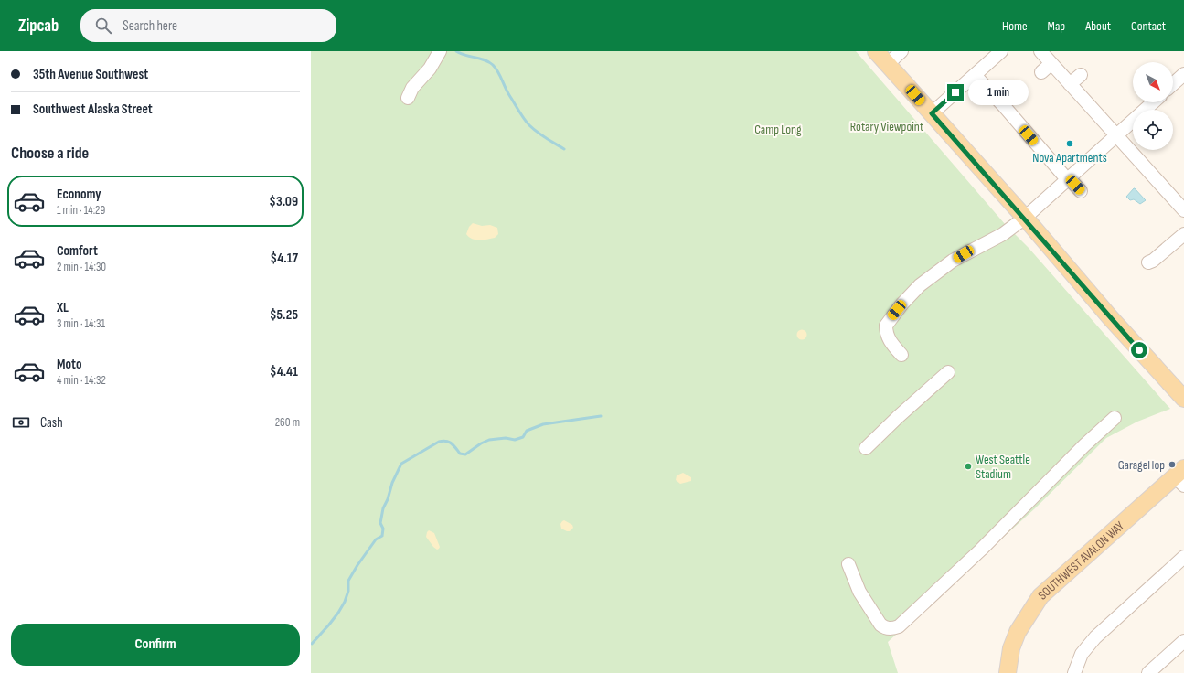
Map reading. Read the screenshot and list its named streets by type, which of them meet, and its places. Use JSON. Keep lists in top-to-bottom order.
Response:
{
  "streets": {
    "main road": ["SOUTHWEST AVALON WAY"]
  },
  "parks": ["Rotary Viewpoint", "Camp Long"],
  "places": ["Nova Apartments", "GarageHop", "West Seattle Stadium"],
  "north": "bottom right",
  "page": {
    "header": "Zipcab",
    "search": "Search here",
    "nav": [
      "Home",
      "Map",
      "About",
      "Contact"
    ],
    "banner": ["35th Avenue Southwest", "Southwest Alaska Street"],
    "bubble": "1 min",
    "heading": "Choose a ride",
    "list": [
      {
        "name": "Economy",
        "note": "1 min · 14:29",
        "value": "$3.09"
      },
      {
        "name": "Comfort",
        "note": "2 min · 14:30",
        "value": "$4.17"
      },
      {
        "name": "XL",
        "note": "3 min · 14:31",
        "value": "$5.25"
      },
      {
        "name": "Moto",
        "note": "4 min · 14:32",
        "value": "$4.41"
      }
    ],
    "pay": ["Cash", "260 m"],
    "buttons": "Confirm"
  }
}
